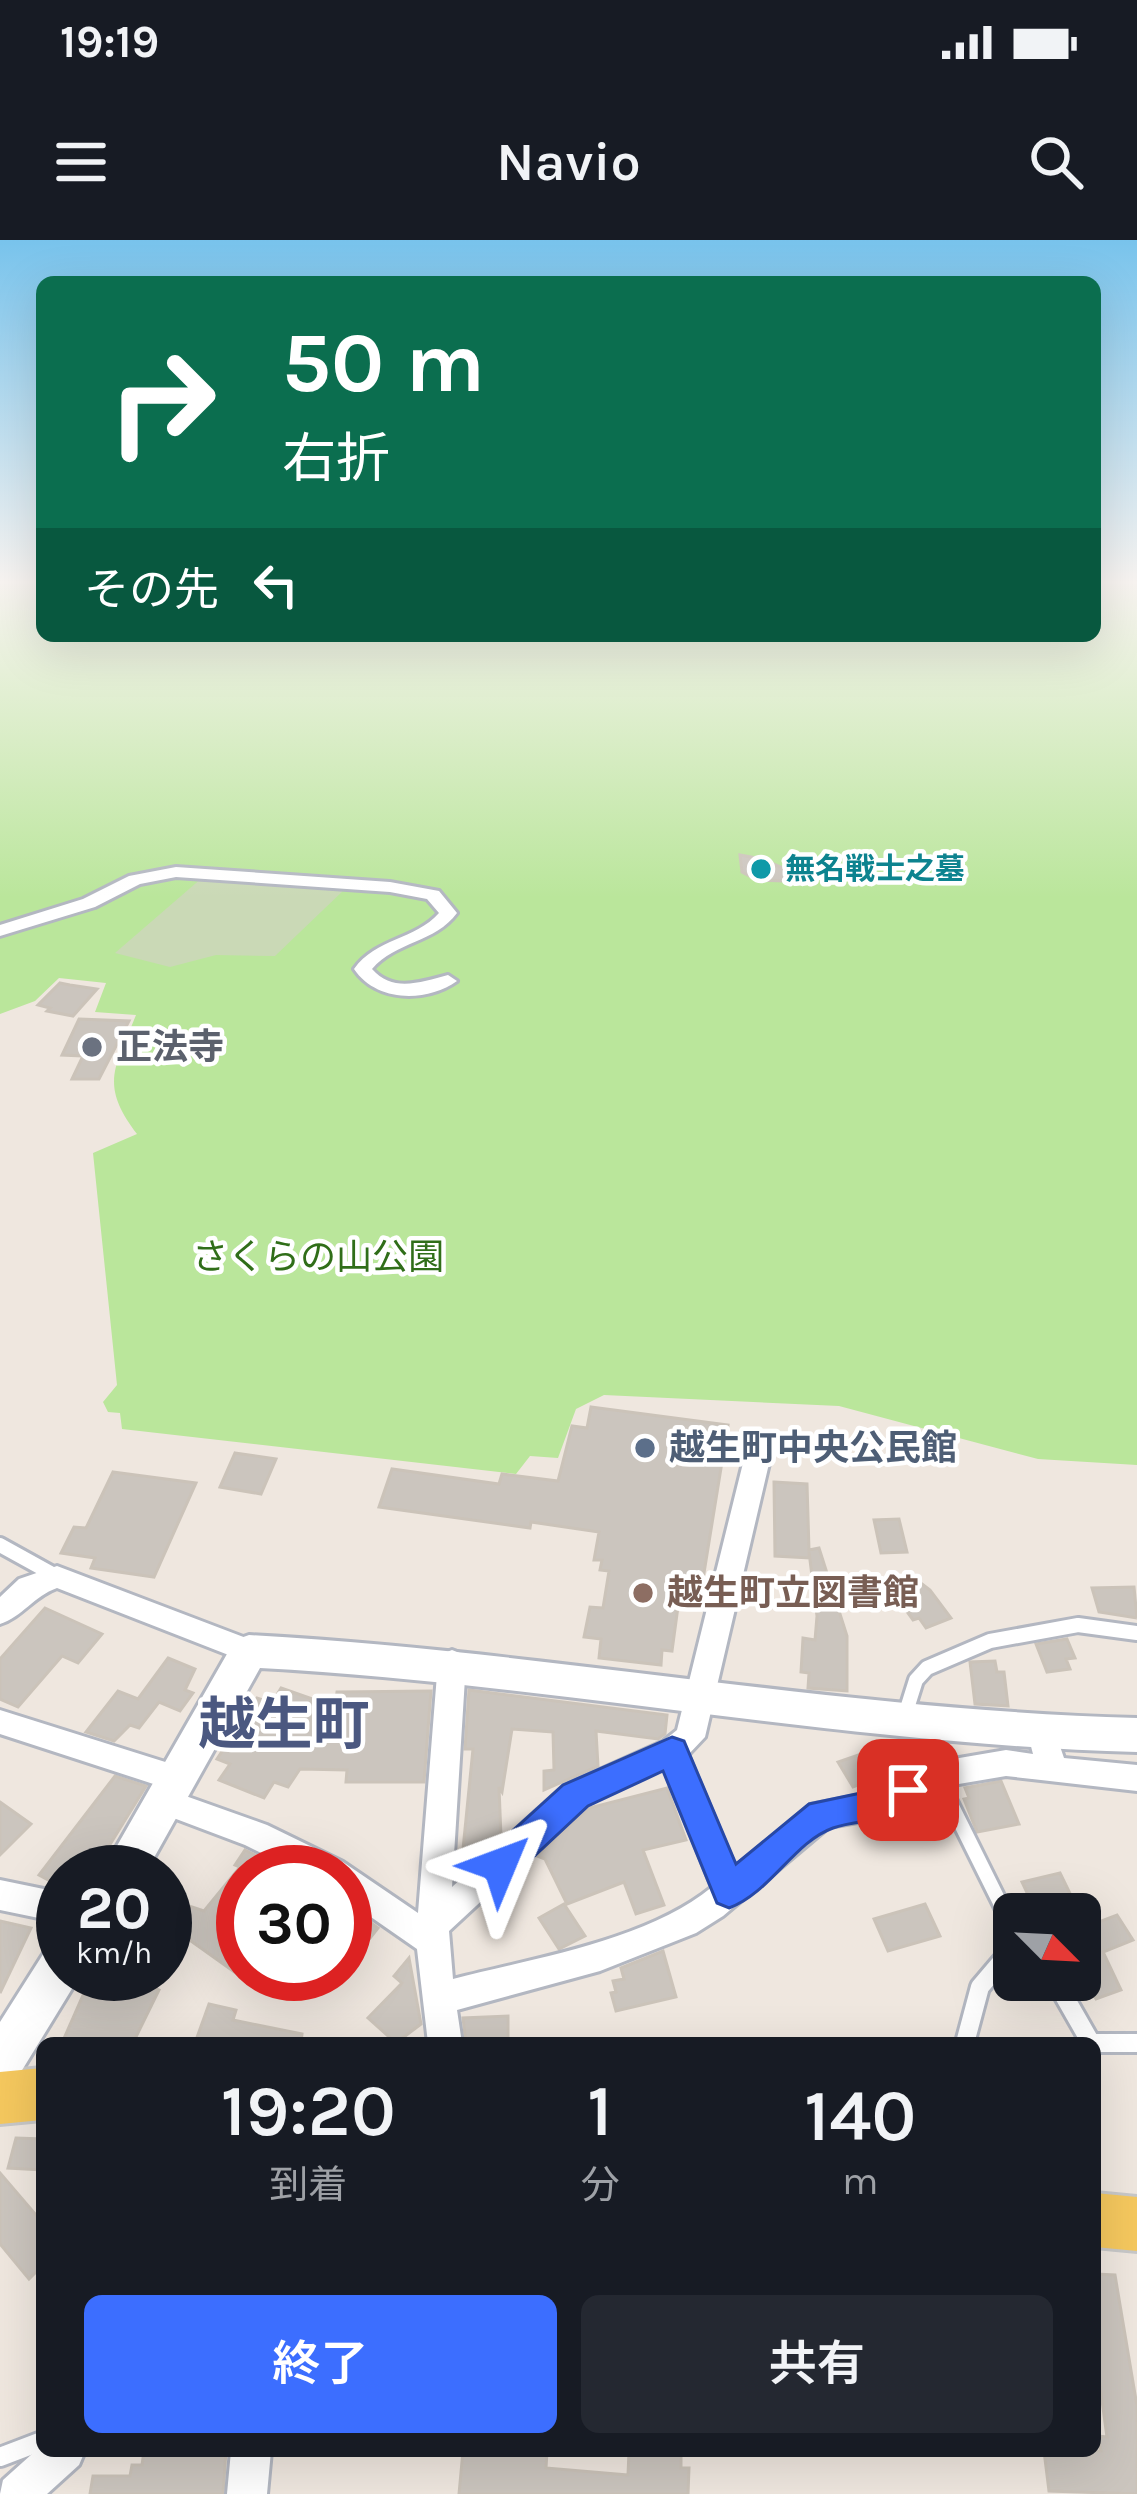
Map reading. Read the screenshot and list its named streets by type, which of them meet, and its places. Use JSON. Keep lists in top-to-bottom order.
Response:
{
  "districts": ["越生町"],
  "parks": ["さくらの山公園"],
  "places": [
    "無名戦士之墓",
    "正法寺",
    "越生町中央公民館",
    "越生町立図書館"
  ],
  "north": "bottom right",
  "page": {
    "status": "19:19",
    "header": "Navio",
    "turn": ["50 m", "右折"],
    "then": "その先",
    "speed": "20 km/h",
    "limit": "30",
    "eta": [
      "19:20",
      "到着",
      "1",
      "分",
      "140",
      "m"
    ],
    "buttons": ["終了", "共有"]
  }
}
